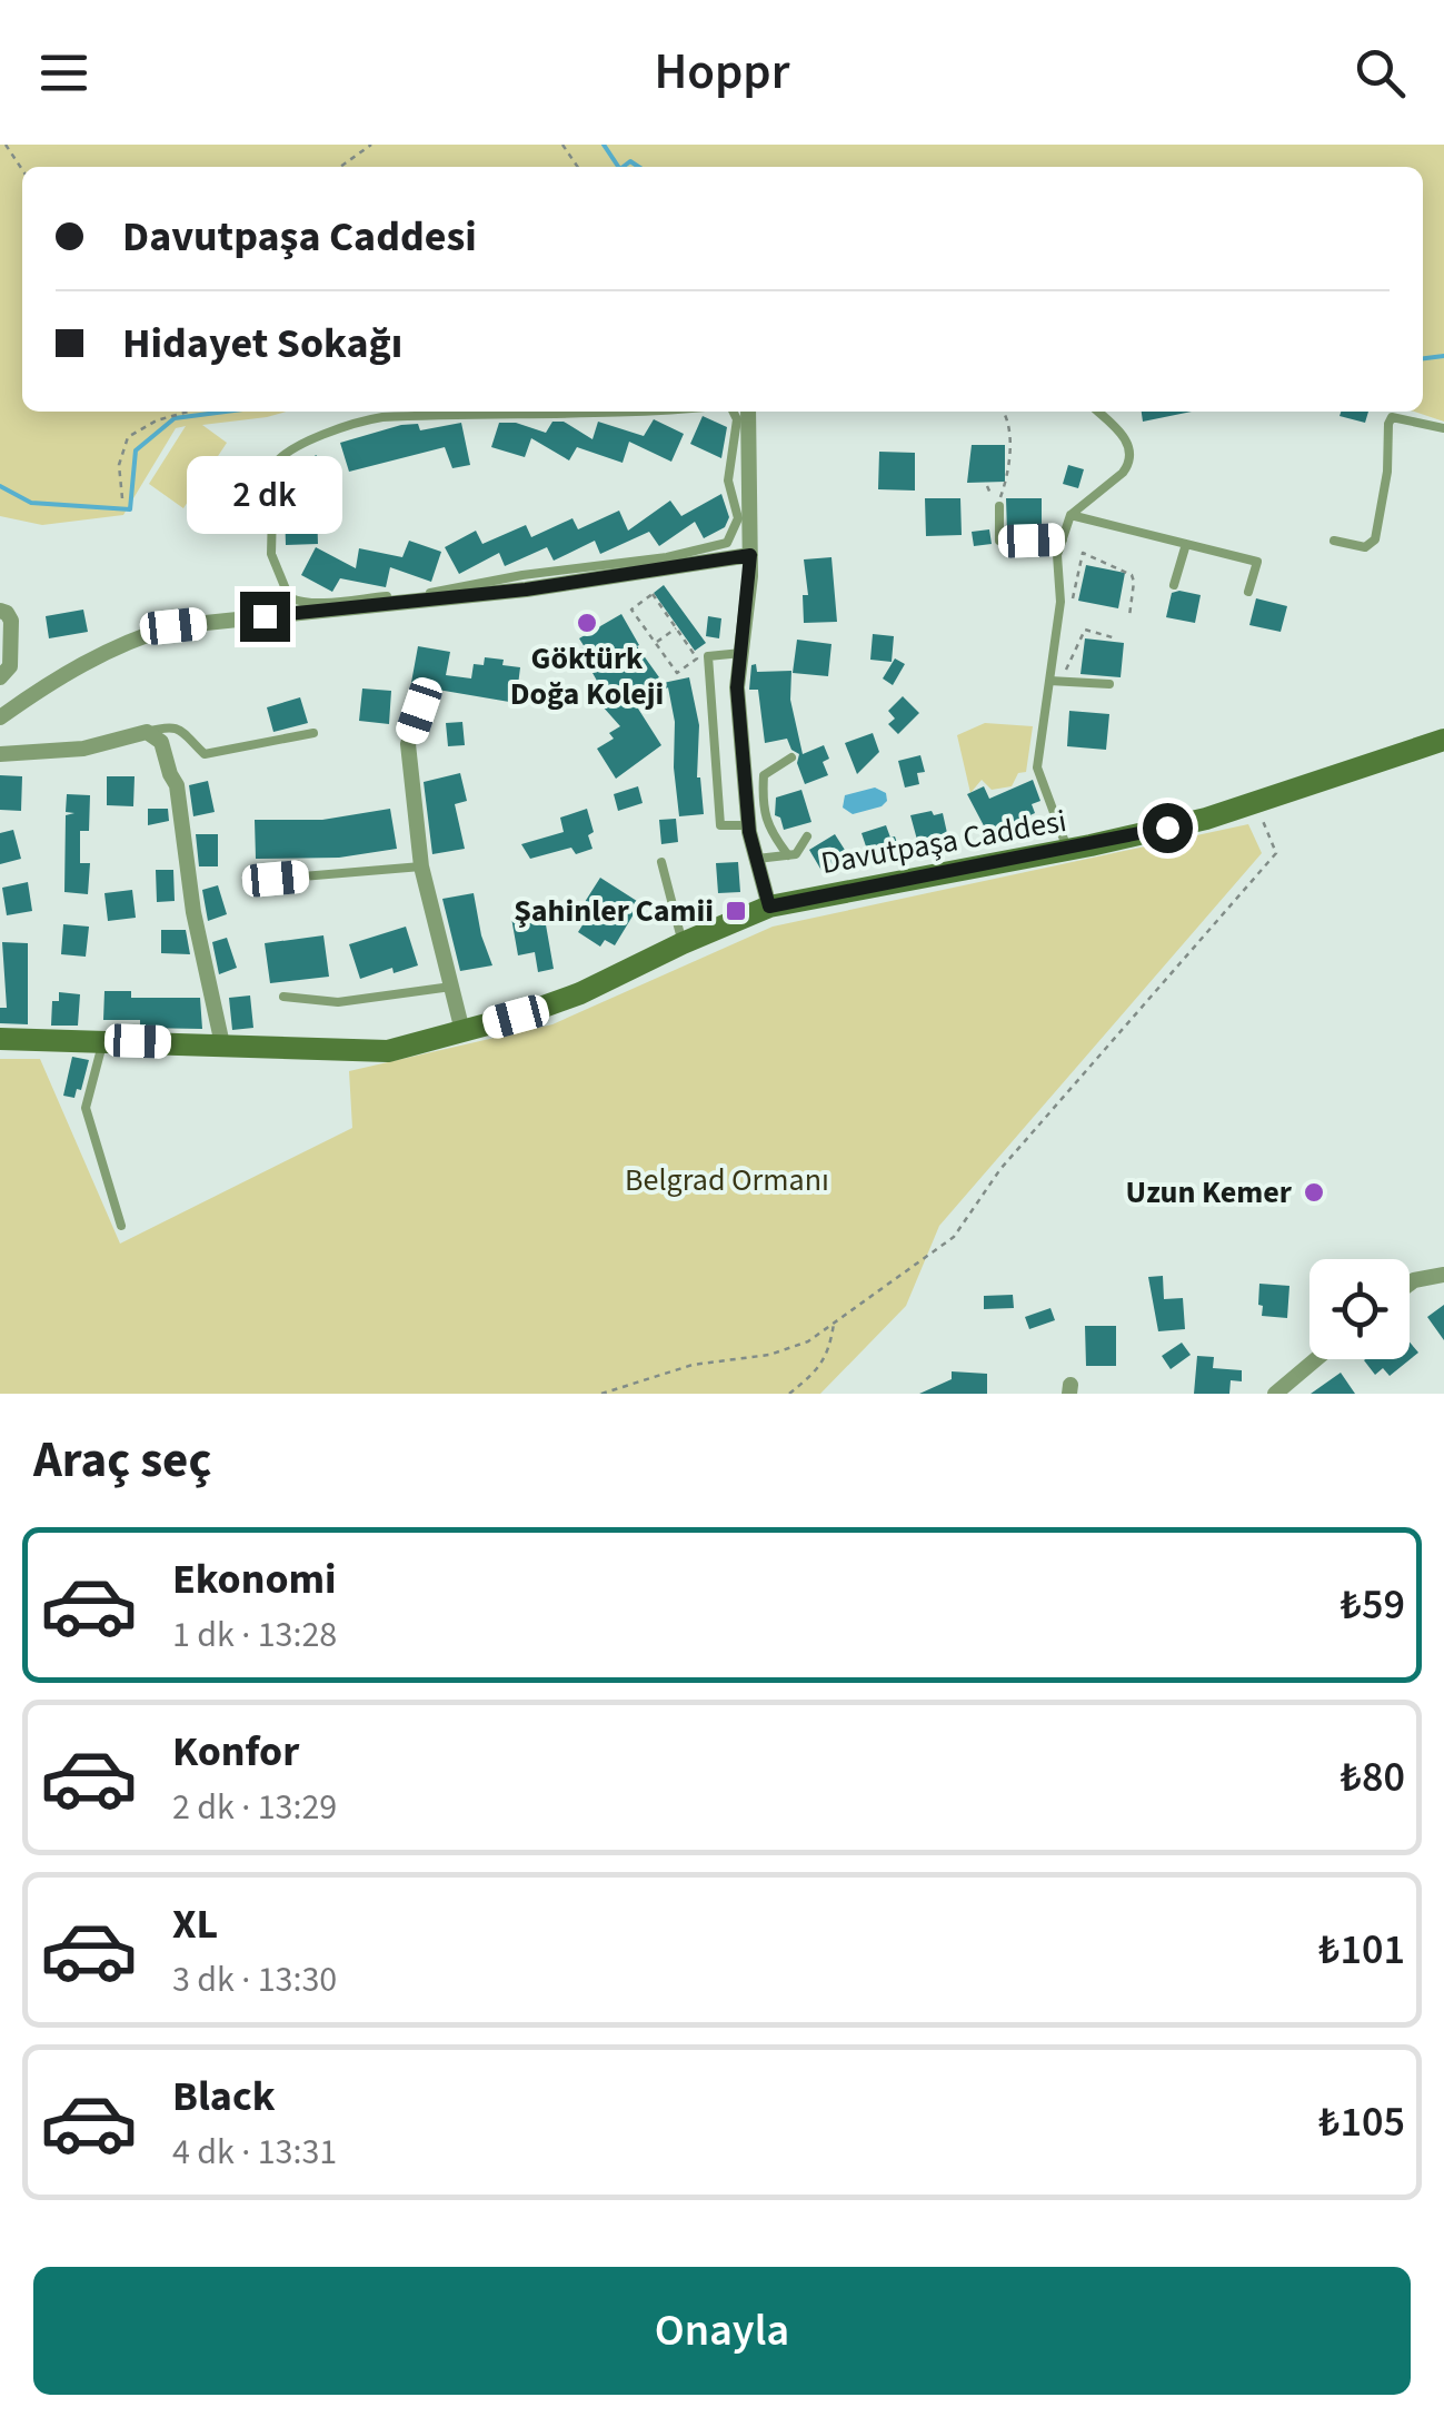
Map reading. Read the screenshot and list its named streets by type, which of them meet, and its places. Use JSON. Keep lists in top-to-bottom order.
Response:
{
  "streets": {
    "street": ["Davutpaşa Caddesi"]
  },
  "parks": ["Belgrad Ormanı"],
  "places": {
    "other": ["Göktürk Doğa Koleji", "Uzun Kemer"],
    "transit": ["Şahinler Camii"]
  },
  "page": {
    "header": "Hoppr",
    "banner": ["Davutpaşa Caddesi", "Hidayet Sokağı"],
    "bubble": "2 dk",
    "heading": "Araç seç",
    "list": [
      {
        "name": "Ekonomi",
        "note": "1 dk · 13:28",
        "value": "₺59"
      },
      {
        "name": "Konfor",
        "note": "2 dk · 13:29",
        "value": "₺80"
      },
      {
        "name": "XL",
        "note": "3 dk · 13:30",
        "value": "₺101"
      },
      {
        "name": "Black",
        "note": "4 dk · 13:31",
        "value": "₺105"
      }
    ],
    "buttons": "Onayla"
  }
}
